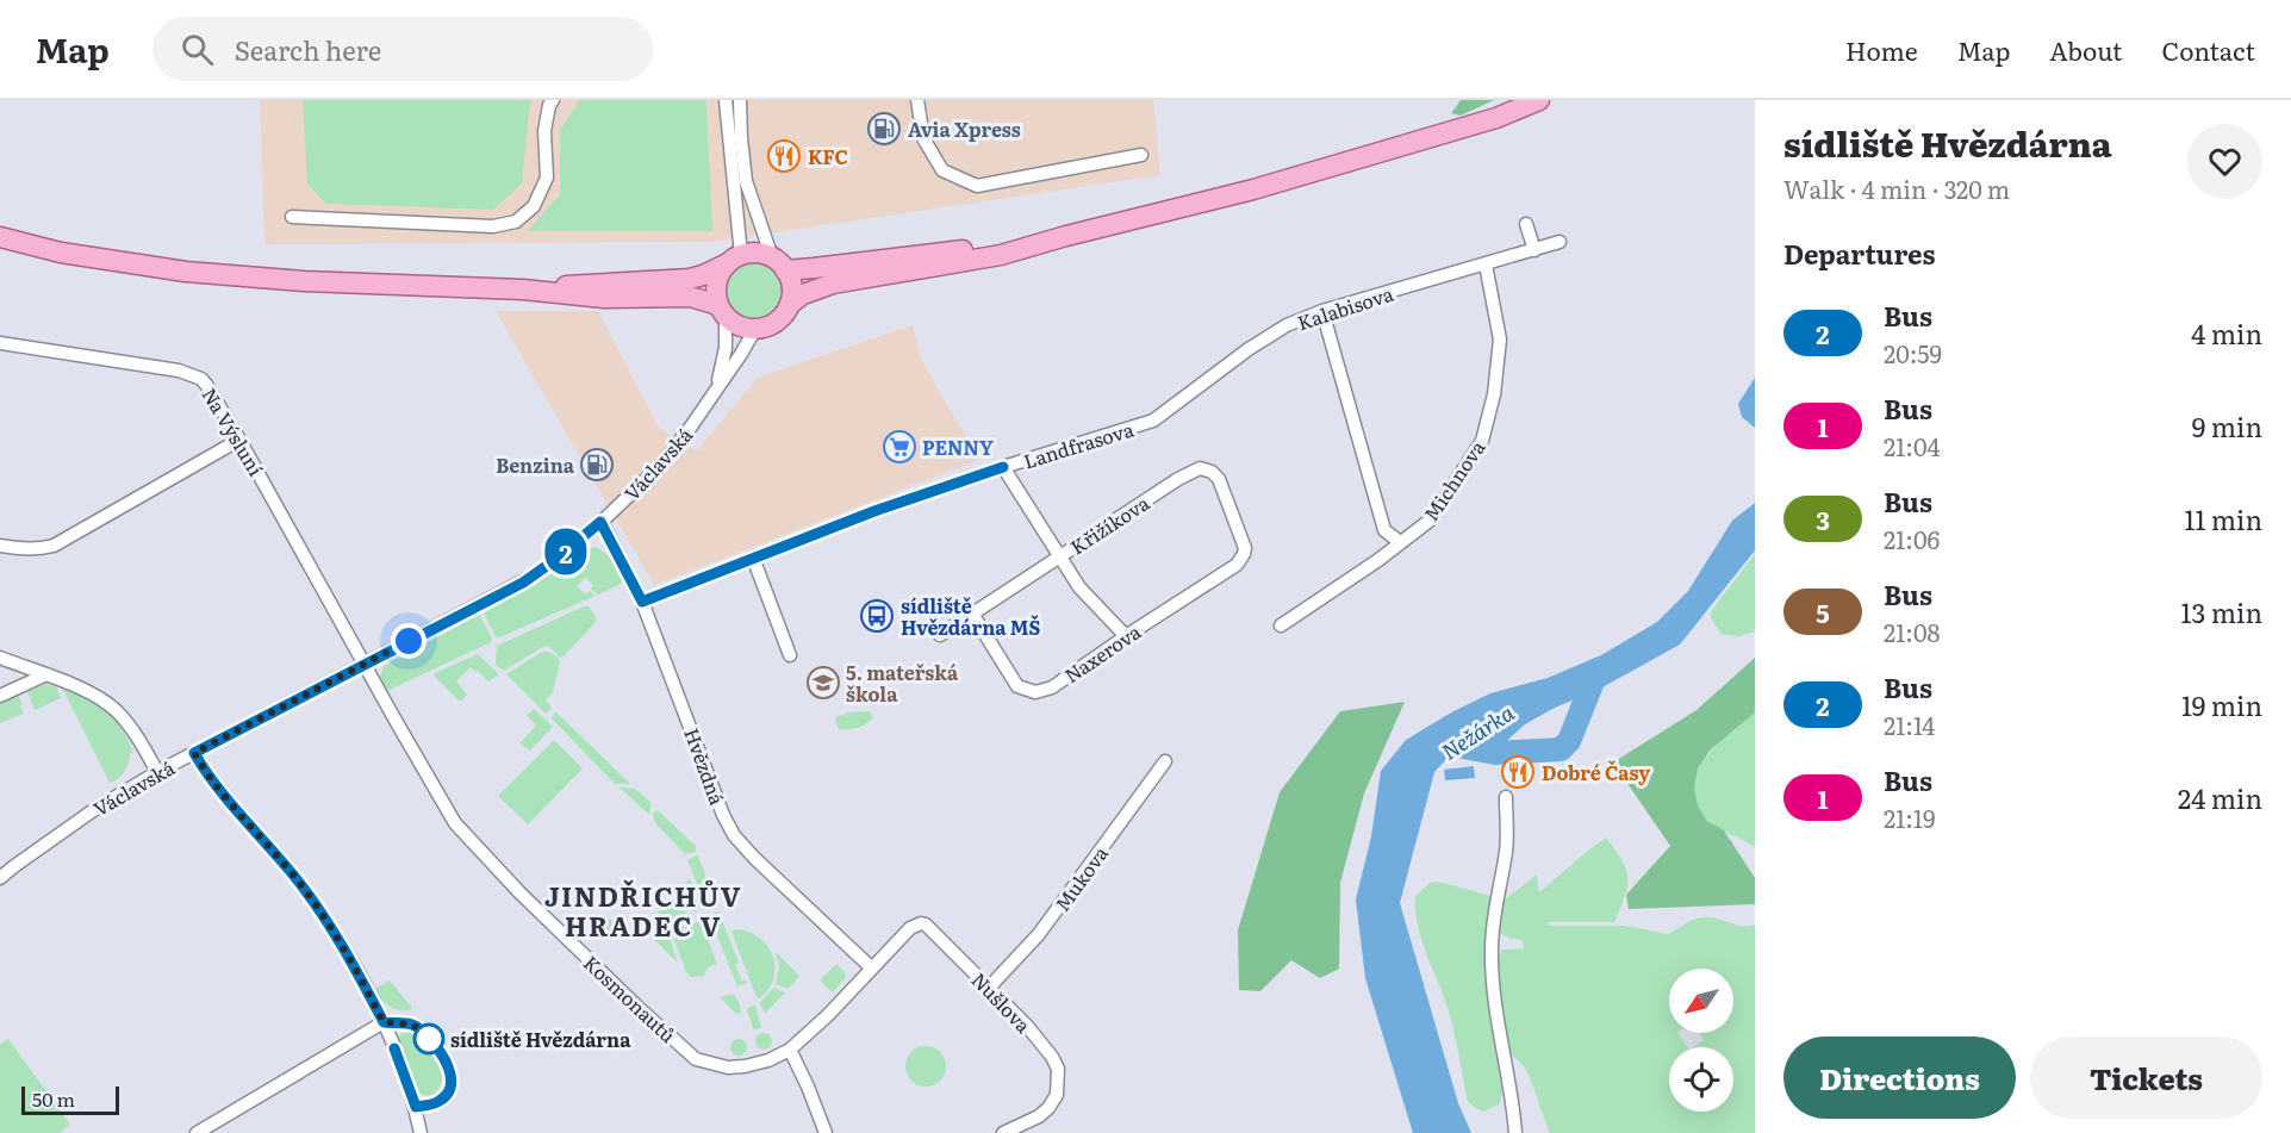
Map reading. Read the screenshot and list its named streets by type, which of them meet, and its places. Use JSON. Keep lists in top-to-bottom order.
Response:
{
  "streets": {
    "street": [
      "Kalabisova",
      "Na Výsluní",
      "Landfrasova",
      "Václavská",
      "Michnova",
      "Křižíkova",
      "Naxerova",
      "Hvězdná",
      "Mukova",
      "Kosmonautů",
      "Nušlova"
    ]
  },
  "crossings": [
    ["Kalabisova", "Landfrasova"],
    ["Kalabisova", "Michnova"],
    ["Na Výsluní", "Václavská"],
    ["Na Výsluní", "Kosmonautů"],
    ["Landfrasova", "Hvězdná"],
    ["Václavská", "Hvězdná"],
    ["Václavská", "Kosmonautů"],
    ["Křižíkova", "Naxerova"],
    ["Hvězdná", "Kosmonautů"],
    ["Hvězdná", "Nušlova"],
    ["Mukova", "Nušlova"],
    ["Kosmonautů", "Nušlova"]
  ],
  "districts": ["JINDŘICHŮV HRADEC V"],
  "water": ["Nežárka"],
  "places": {
    "fuel station": ["Avia Xpress", "Benzina"],
    "restaurant": ["KFC", "Dobré Časy"],
    "supermarket": ["PENNY"],
    "bus stop": ["sídliště Hvězdárna MŠ"],
    "school or university": ["5. mateřská škola"],
    "other": ["sídliště Hvězdárna"]
  },
  "lines": ["bus line 2"],
  "scale_bar": "50 m",
  "north": "bottom left",
  "page": {
    "header": "Map",
    "search": "Search here",
    "nav": [
      "Home",
      "Map",
      "About",
      "Contact"
    ],
    "on_map": "2",
    "heading": [
      ["sídliště Hvězdárna", "Walk · 4 min · 320 m"],
      "Departures"
    ],
    "list": [
      {
        "mark": "2",
        "name": "Bus",
        "note": "20:59",
        "value": "4 min"
      },
      {
        "mark": "1",
        "name": "Bus",
        "note": "21:04",
        "value": "9 min"
      },
      {
        "mark": "3",
        "name": "Bus",
        "note": "21:06",
        "value": "11 min"
      },
      {
        "mark": "5",
        "name": "Bus",
        "note": "21:08",
        "value": "13 min"
      },
      {
        "mark": "2",
        "name": "Bus",
        "note": "21:14",
        "value": "19 min"
      },
      {
        "mark": "1",
        "name": "Bus",
        "note": "21:19",
        "value": "24 min"
      }
    ],
    "buttons": ["Directions", "Tickets"],
    "scale": "50 m"
  }
}
